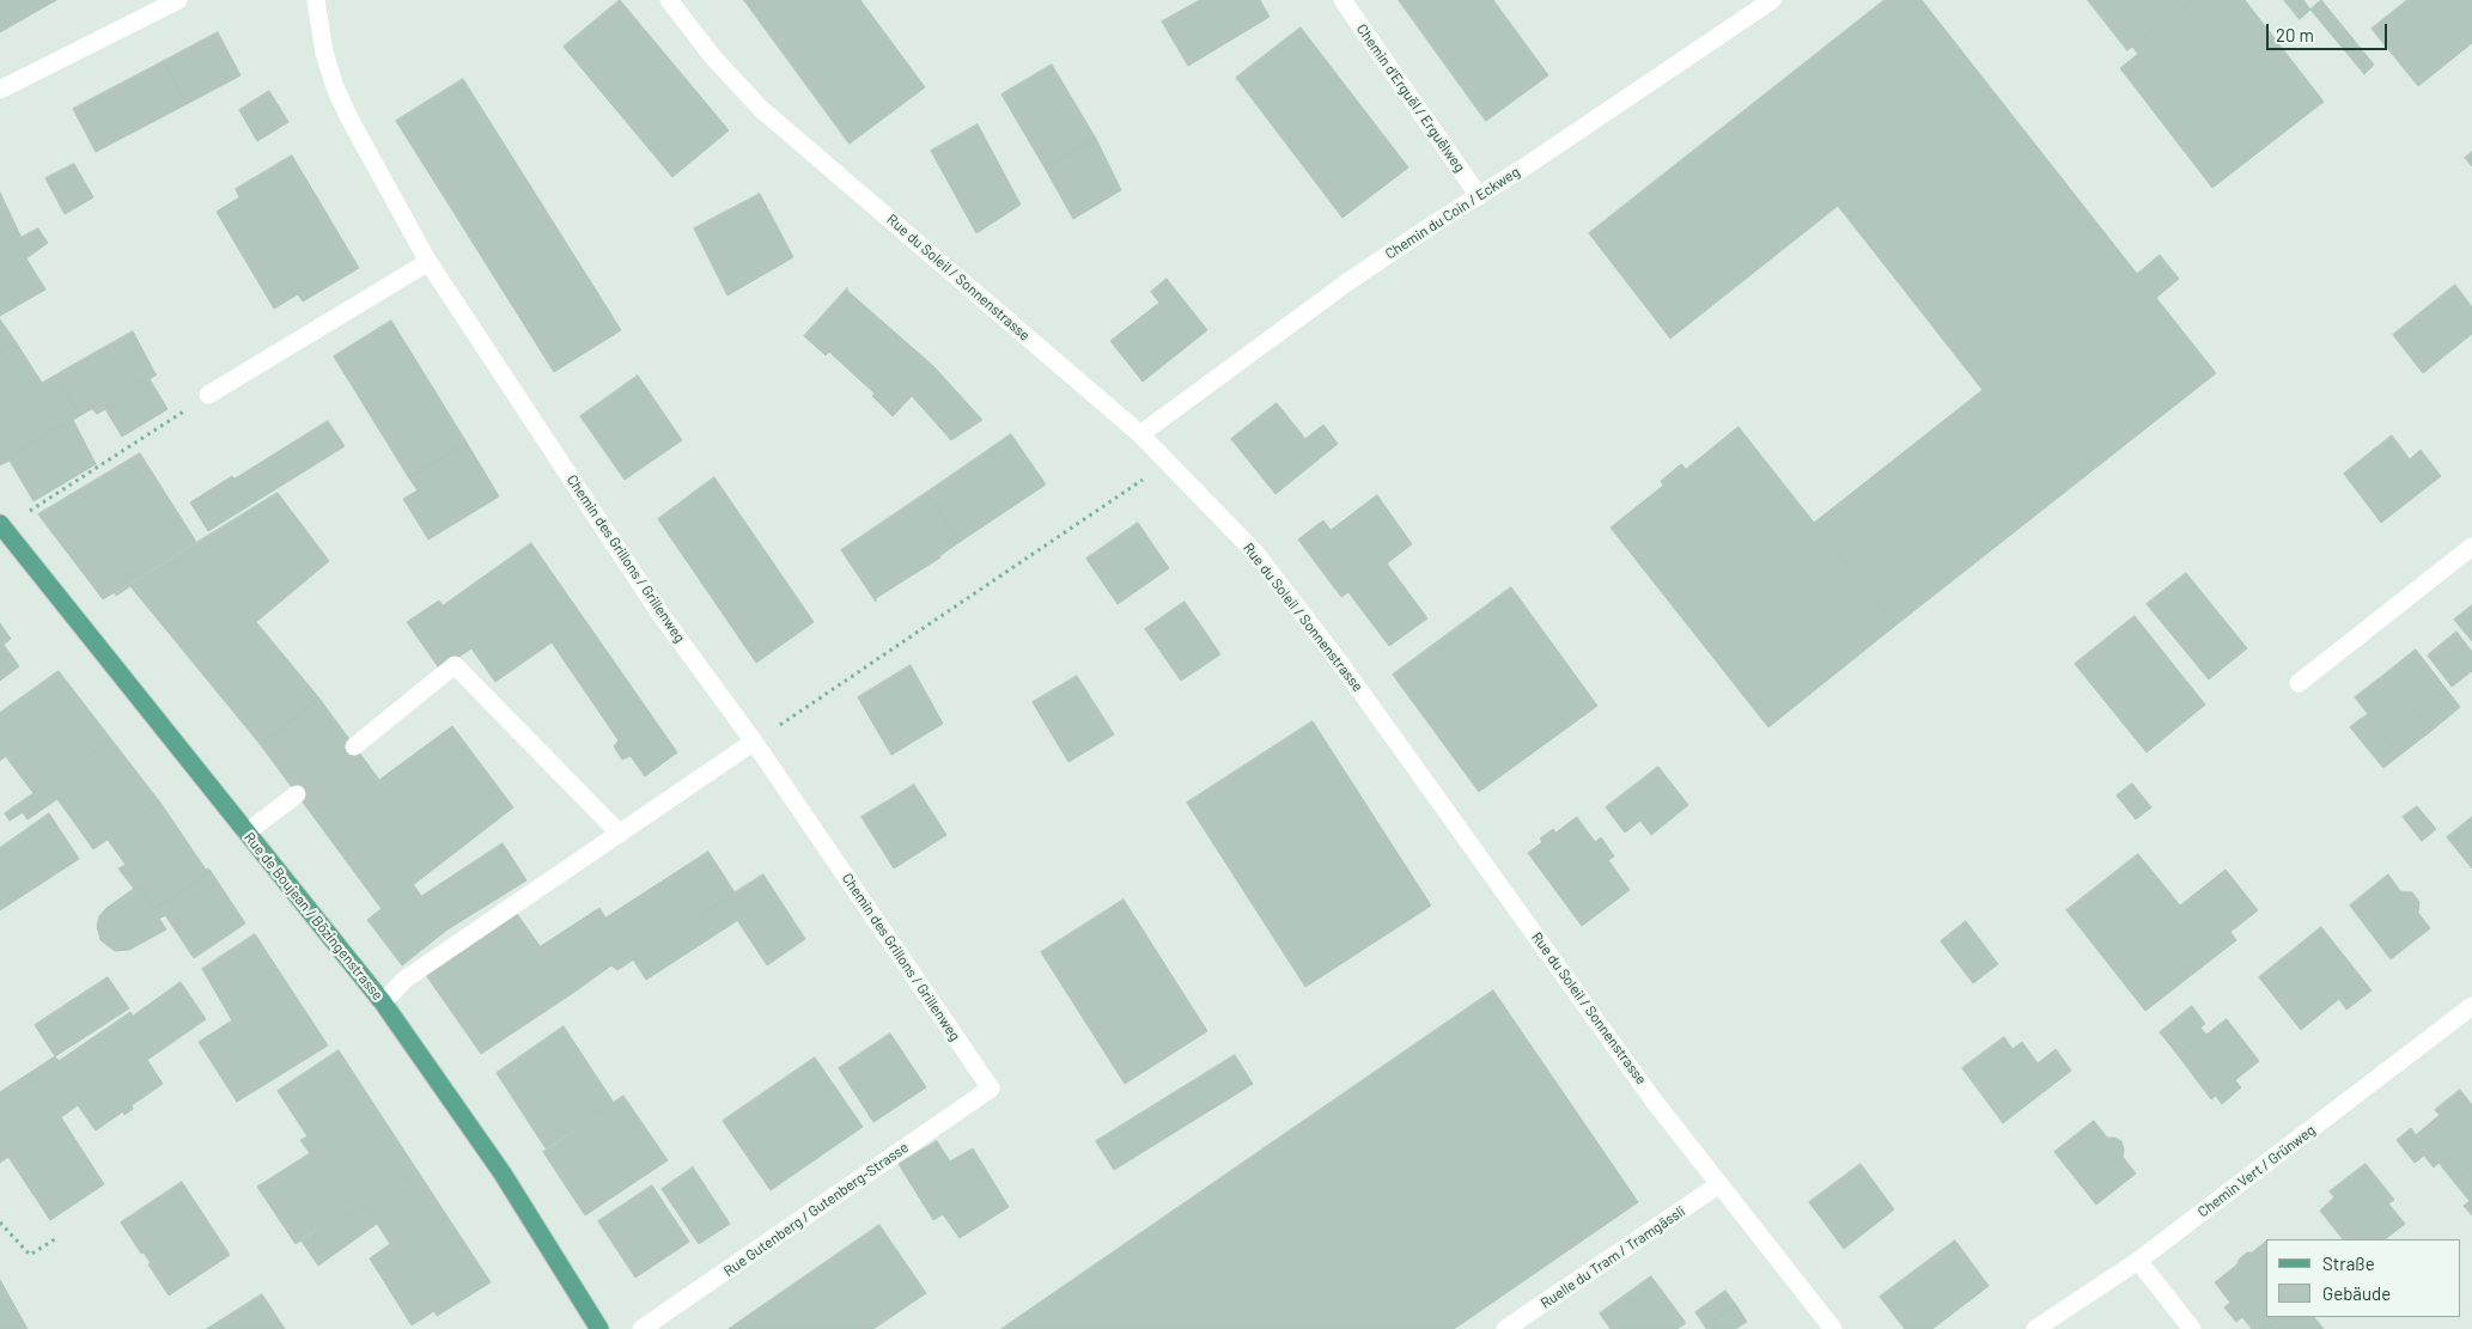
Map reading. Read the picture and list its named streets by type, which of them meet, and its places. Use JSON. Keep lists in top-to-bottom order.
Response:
{
  "streets": {
    "main road": ["Rue de Boujean / Bözingenstrasse"],
    "street": [
      "Chemin d'Erguël / Erguëlweg",
      "Chemin du Coin / Eckweg",
      "Rue du Soleil / Sonnenstrasse",
      "Chemin des Grillons / Grillenweg",
      "Chemin Vert / Grünweg",
      "Rue Gutenberg / Gutenberg-Strasse",
      "Ruelle du Tram / Tramgässli"
    ]
  },
  "crossings": [
    ["Chemin d'Erguël / Erguëlweg", "Chemin du Coin / Eckweg"],
    ["Chemin du Coin / Eckweg", "Rue du Soleil / Sonnenstrasse"],
    ["Rue du Soleil / Sonnenstrasse", "Ruelle du Tram / Tramgässli"],
    ["Chemin des Grillons / Grillenweg", "Rue Gutenberg / Gutenberg-Strasse"]
  ],
  "legend": ["Straße", "Gebäude"],
  "scale_bar": "20 m"
}
